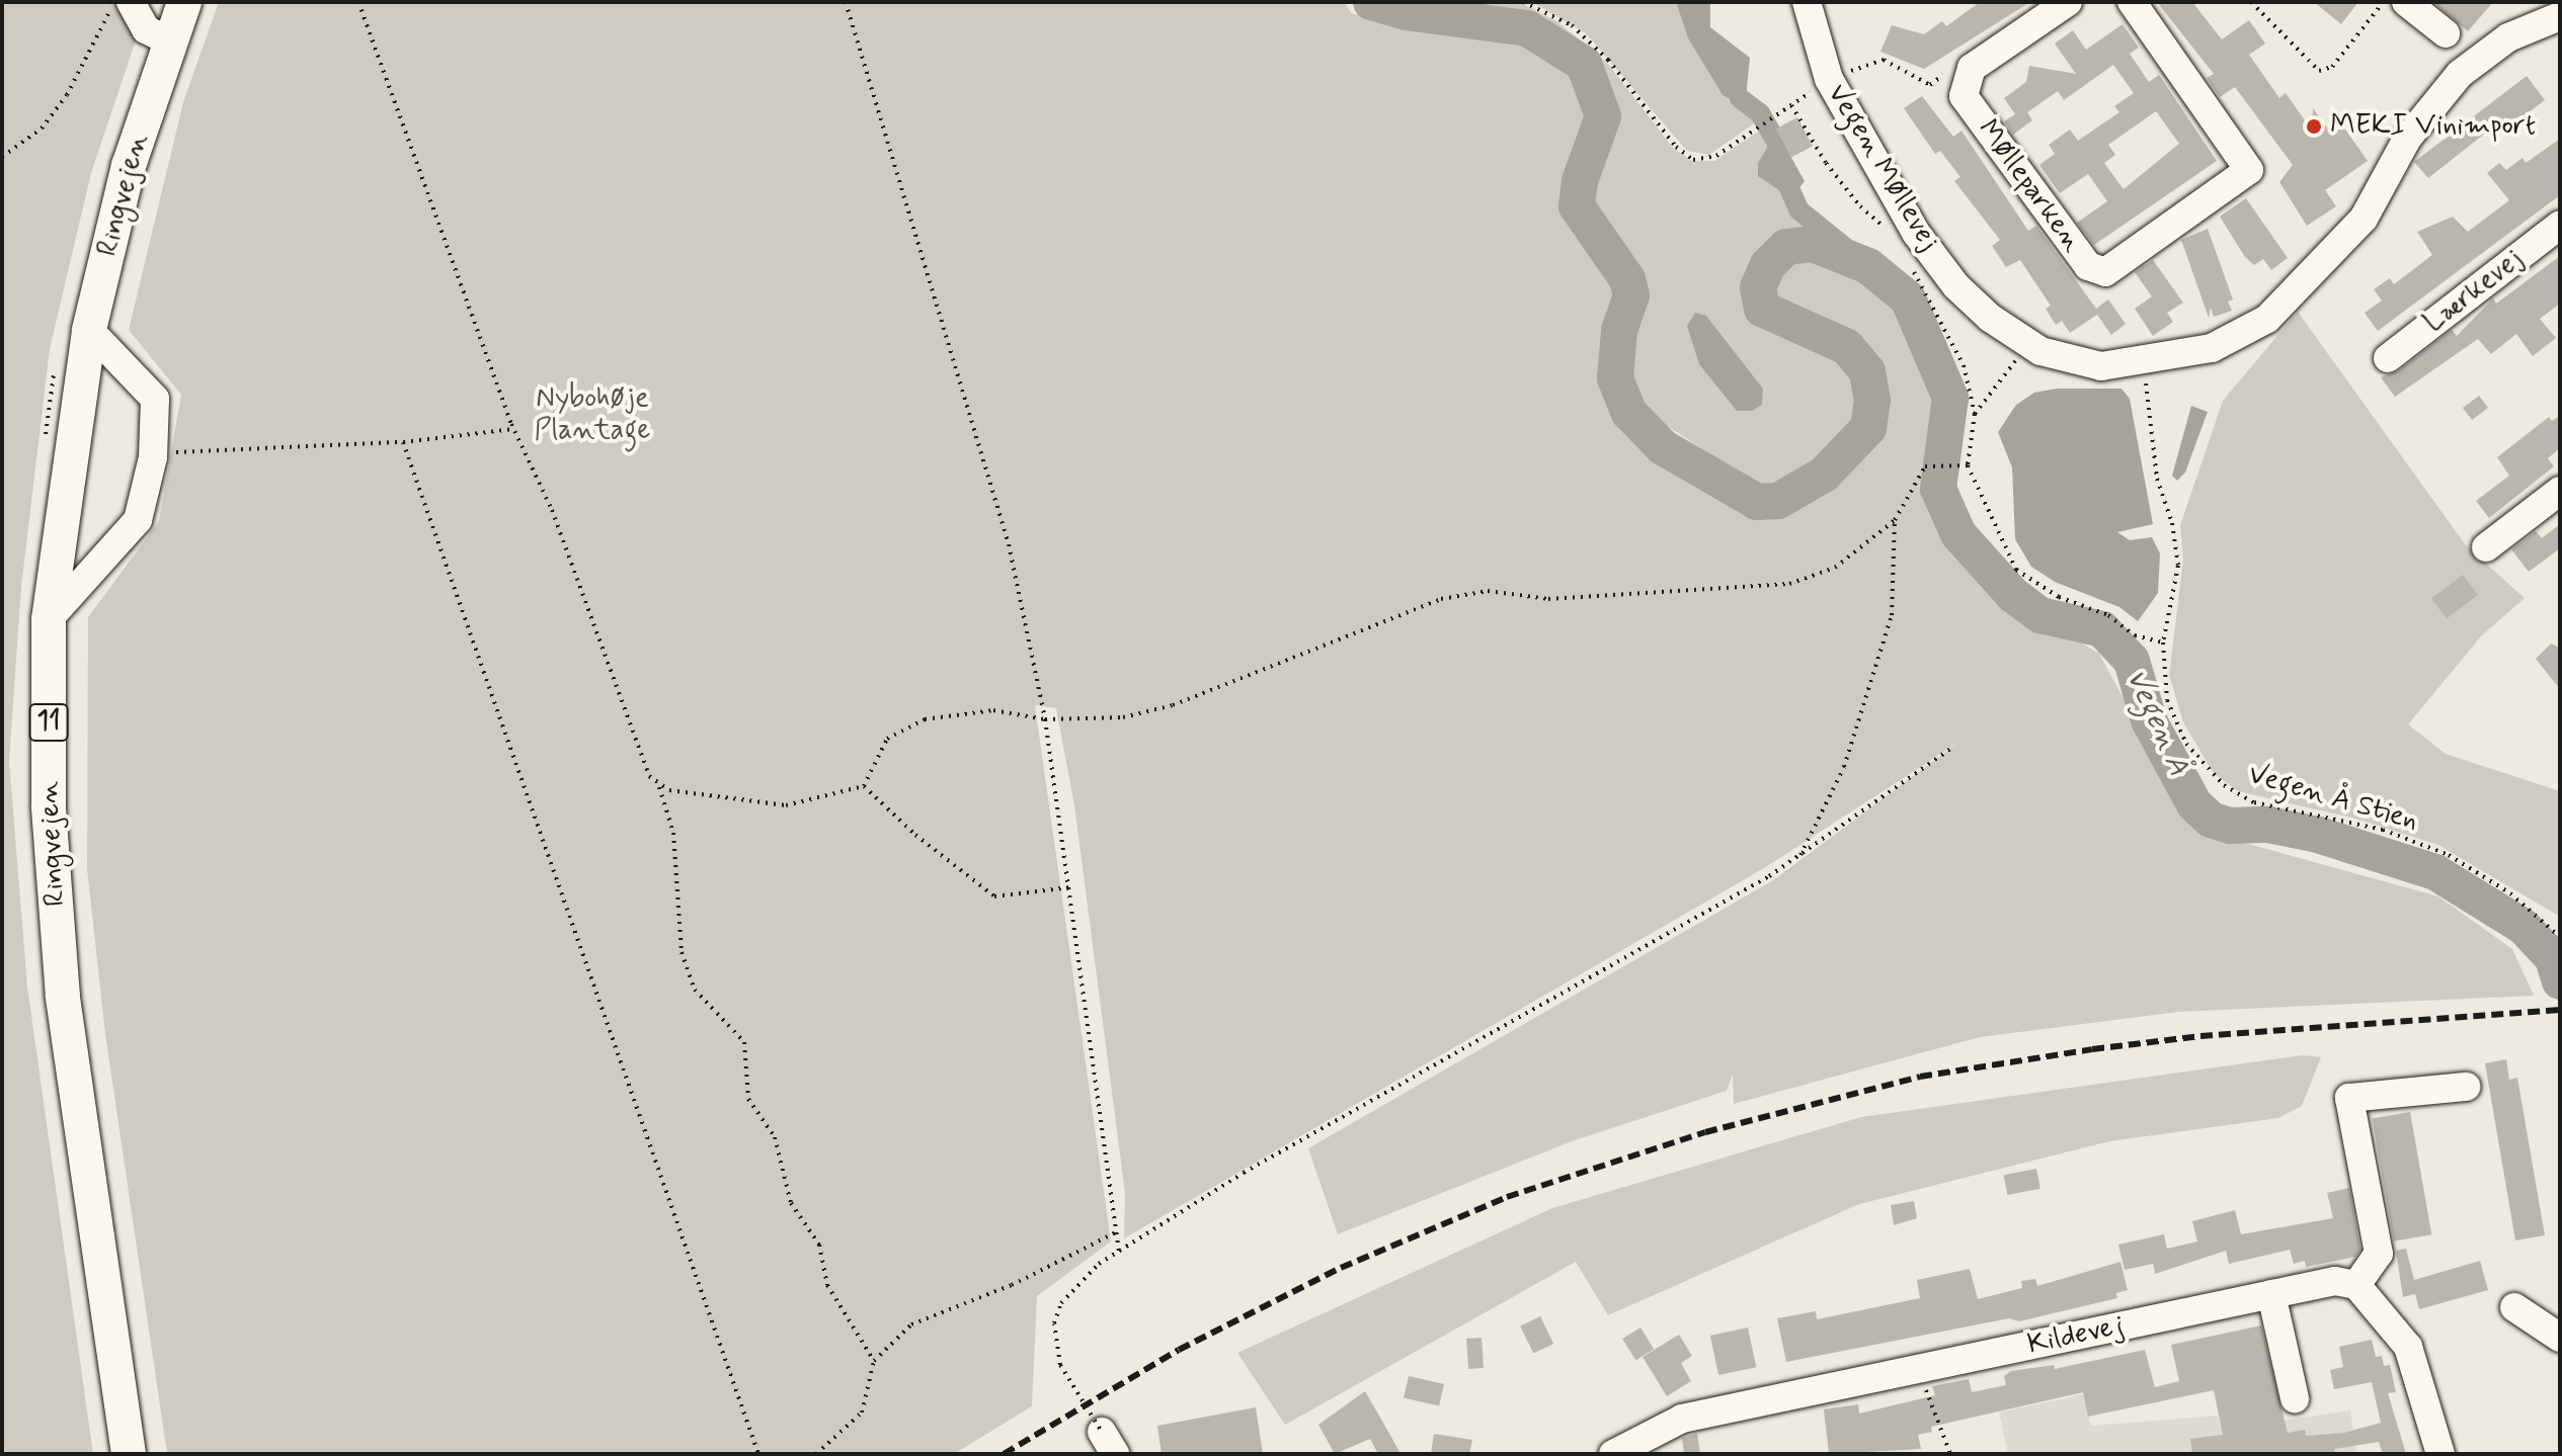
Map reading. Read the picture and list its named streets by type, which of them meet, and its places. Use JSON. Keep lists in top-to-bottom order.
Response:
{
  "streets": {
    "main road": ["Ringvejen", "11"],
    "street": [
      "Vegen Møllevej",
      "Mølleparken",
      "Lærkevej",
      "Kildevej"
    ],
    "path": ["Vegen Å Stien"]
  },
  "crossings": [
    ["Vegen Møllevej", "Vegen Å Stien"]
  ],
  "water": ["Vegen Å"],
  "parks": ["Nybohøje Plantage"],
  "places": ["MEKI Vinimport"]
}
